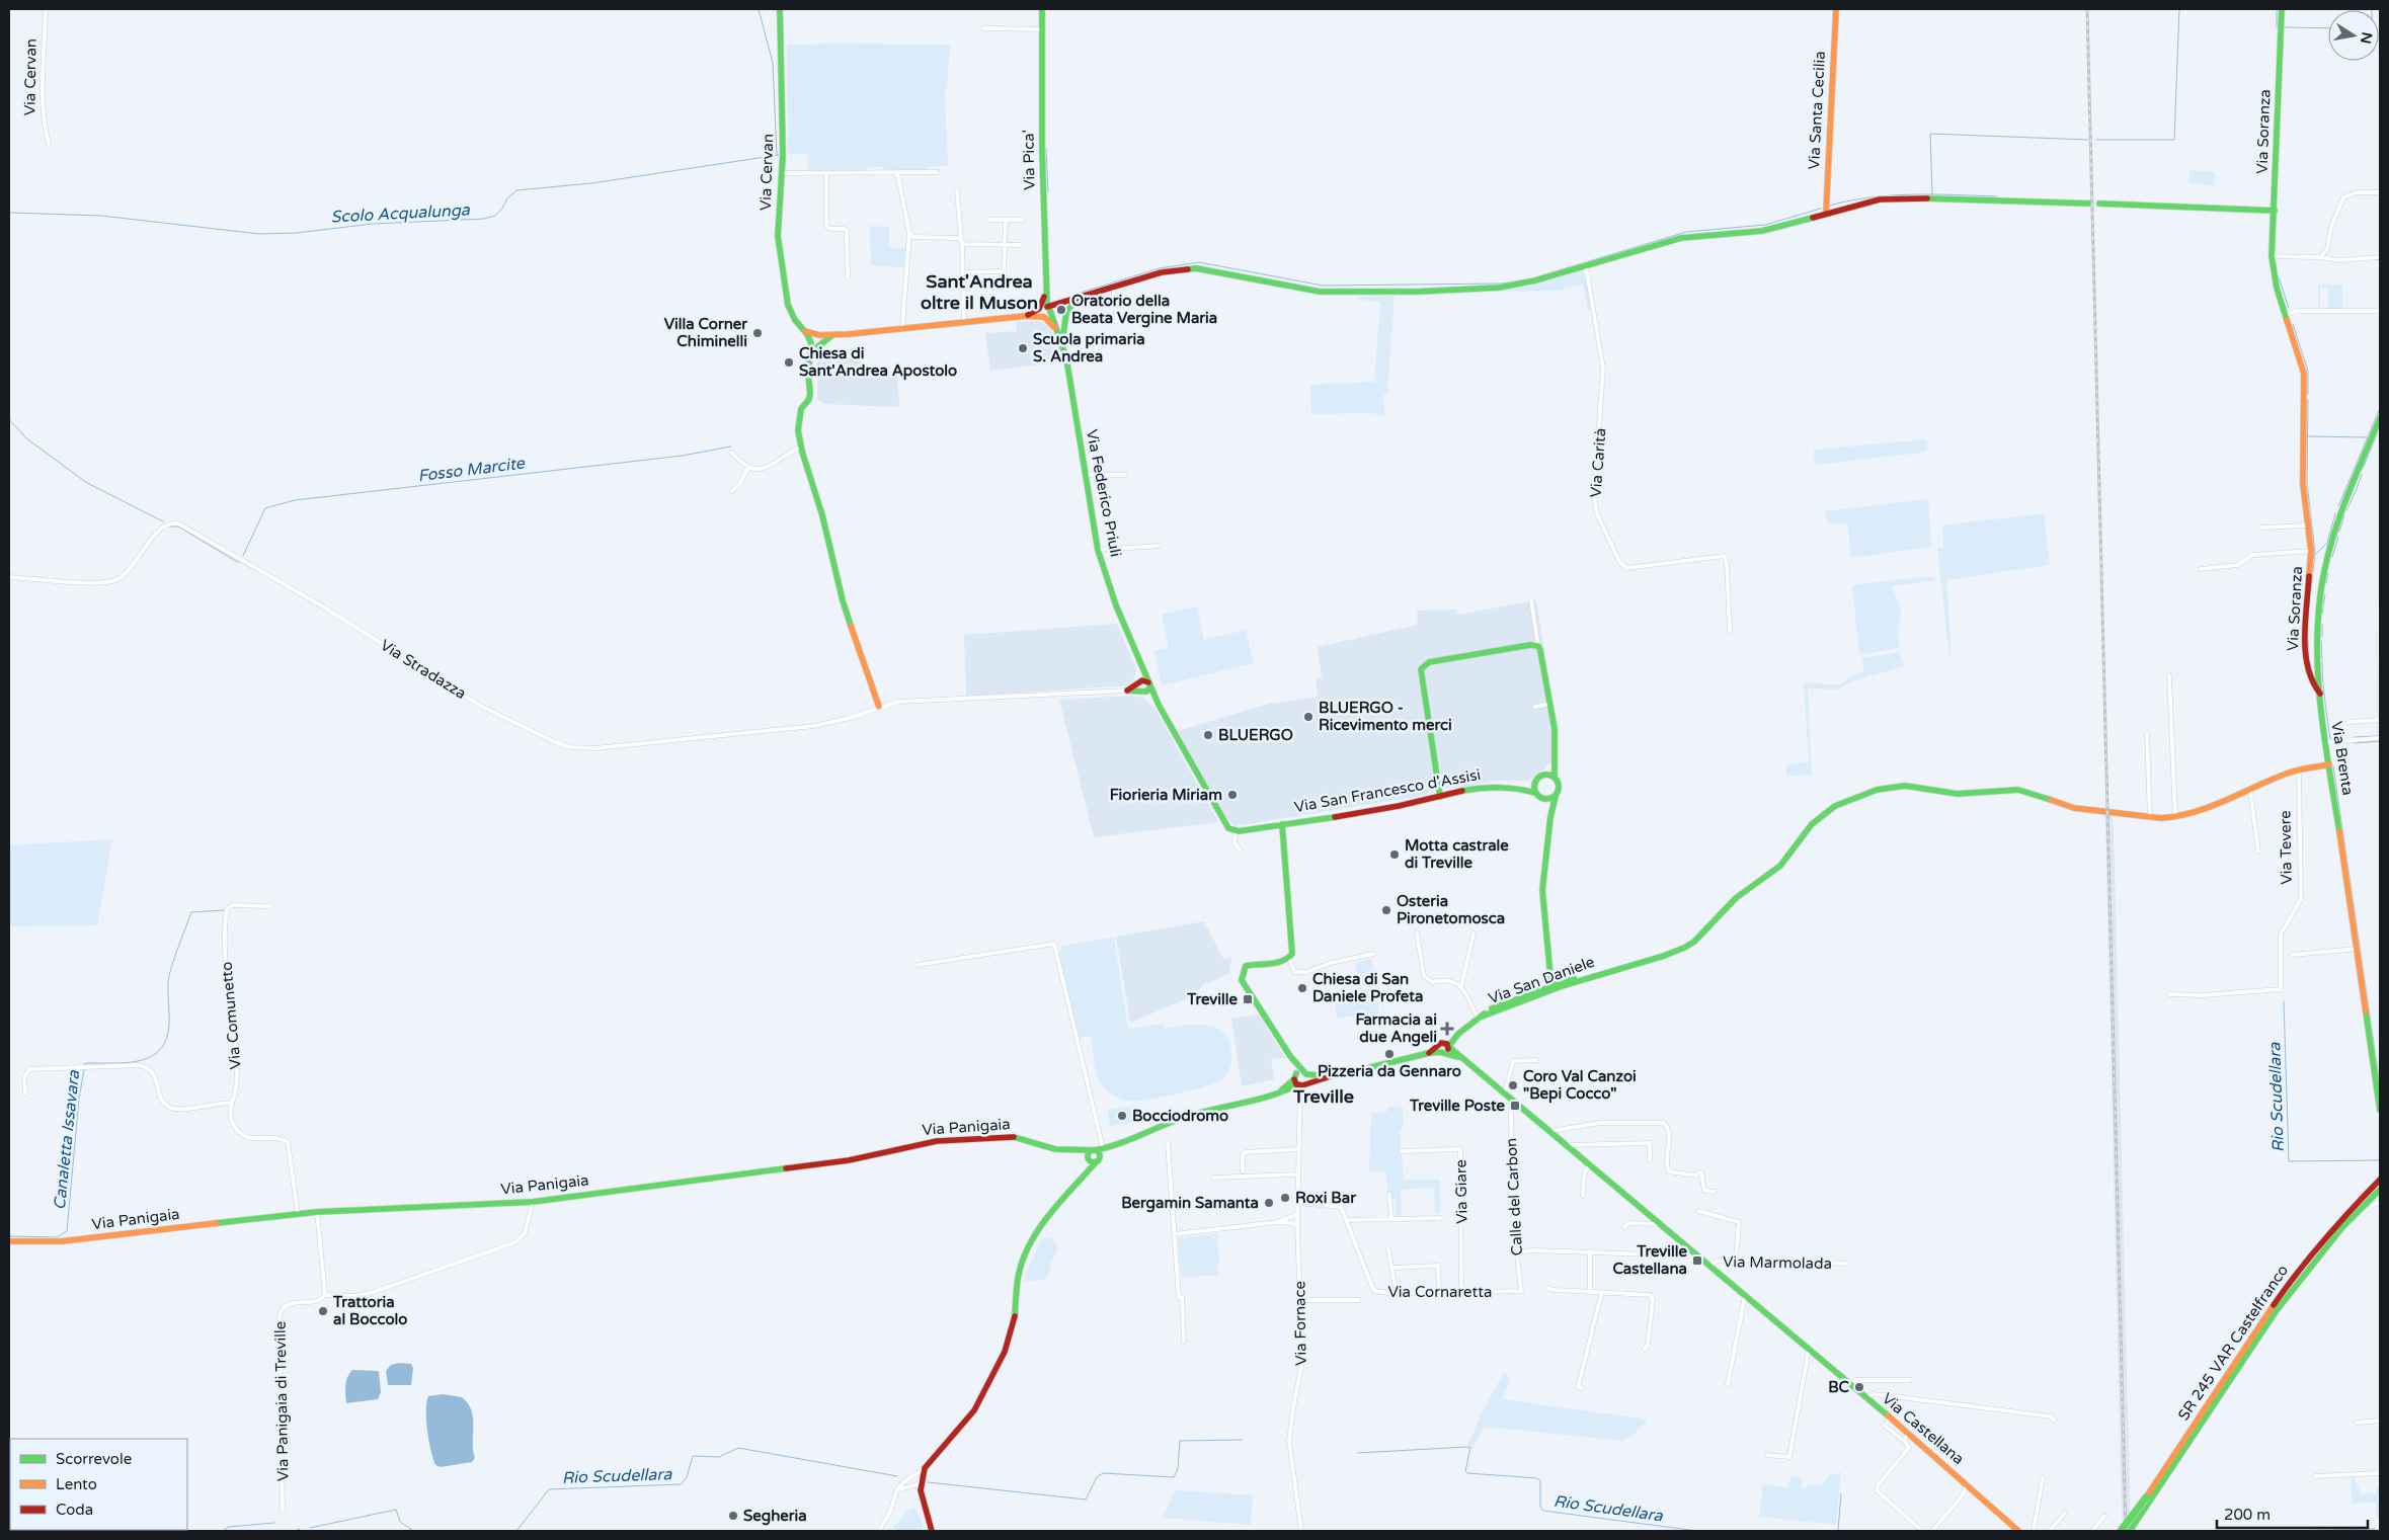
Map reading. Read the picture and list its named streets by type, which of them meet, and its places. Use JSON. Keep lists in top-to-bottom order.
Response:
{
  "streets": {
    "main road": [
      "Via Cervan",
      "Via Santa Cecilia",
      "Via Soranza",
      "Via Pica'",
      "Via Federico Priuli",
      "Via Brenta",
      "Via San Francesco d'Assisi",
      "Via San Daniele",
      "Via Panigaia",
      "SR 245 VAR Castelfranco",
      "Via Castellana"
    ],
    "street": [
      "Via Carità",
      "Via Stradazza",
      "Via Tevere",
      "Via Comunetto",
      "Via Giare",
      "Calle del Carbon",
      "Via Marmolada",
      "Via Cornaretta",
      "Via Fornace",
      "Via Panigaia di Treville"
    ]
  },
  "crossings": [
    ["Via Soranza", "Via Brenta"],
    ["Via Pica'", "Via Federico Priuli"],
    ["Via San Francesco d'Assisi", "Via San Daniele"],
    ["Via San Daniele", "Via Castellana"],
    ["Via Comunetto", "Via Panigaia"],
    ["Via Panigaia", "Via Panigaia di Treville"],
    ["Via Giare", "Via Cornaretta"],
    ["Calle del Carbon", "Via Cornaretta"],
    ["Calle del Carbon", "Via Castellana"],
    ["Via Marmolada", "Via Castellana"],
    ["Via Cornaretta", "Via Fornace"]
  ],
  "districts": ["Sant'Andrea oltre il Muson", "Treville"],
  "water": [
    "Scolo Acqualunga",
    "Fosso Marcite",
    "Rio Scudellara",
    "Canaletta Issavara"
  ],
  "places": {
    "other": [
      "Oratorio della Beata Vergine Maria",
      "Villa Corner Chiminelli",
      "Scuola primaria S. Andrea",
      "Chiesa di Sant'Andrea Apostolo",
      "BLUERGO - Ricevimento merci",
      "BLUERGO",
      "Fiorieria Miriam",
      "Motta castrale di Treville",
      "Osteria Pironetomosca",
      "Chiesa di San Daniele Profeta",
      "Pizzeria da Gennaro",
      "Coro Val Canzoi \"Bepi Cocco\"",
      "Bocciodromo",
      "Roxi Bar",
      "Bergamin Samanta",
      "Trattoria al Boccolo",
      "BC",
      "Segheria"
    ],
    "transit": ["Treville", "Treville Poste", "Treville Castellana"],
    "health": ["Farmacia ai due Angeli"]
  },
  "legend": ["Scorrevole", "Lento", "Coda"],
  "scale_bar": "200 m",
  "north": "right"
}
